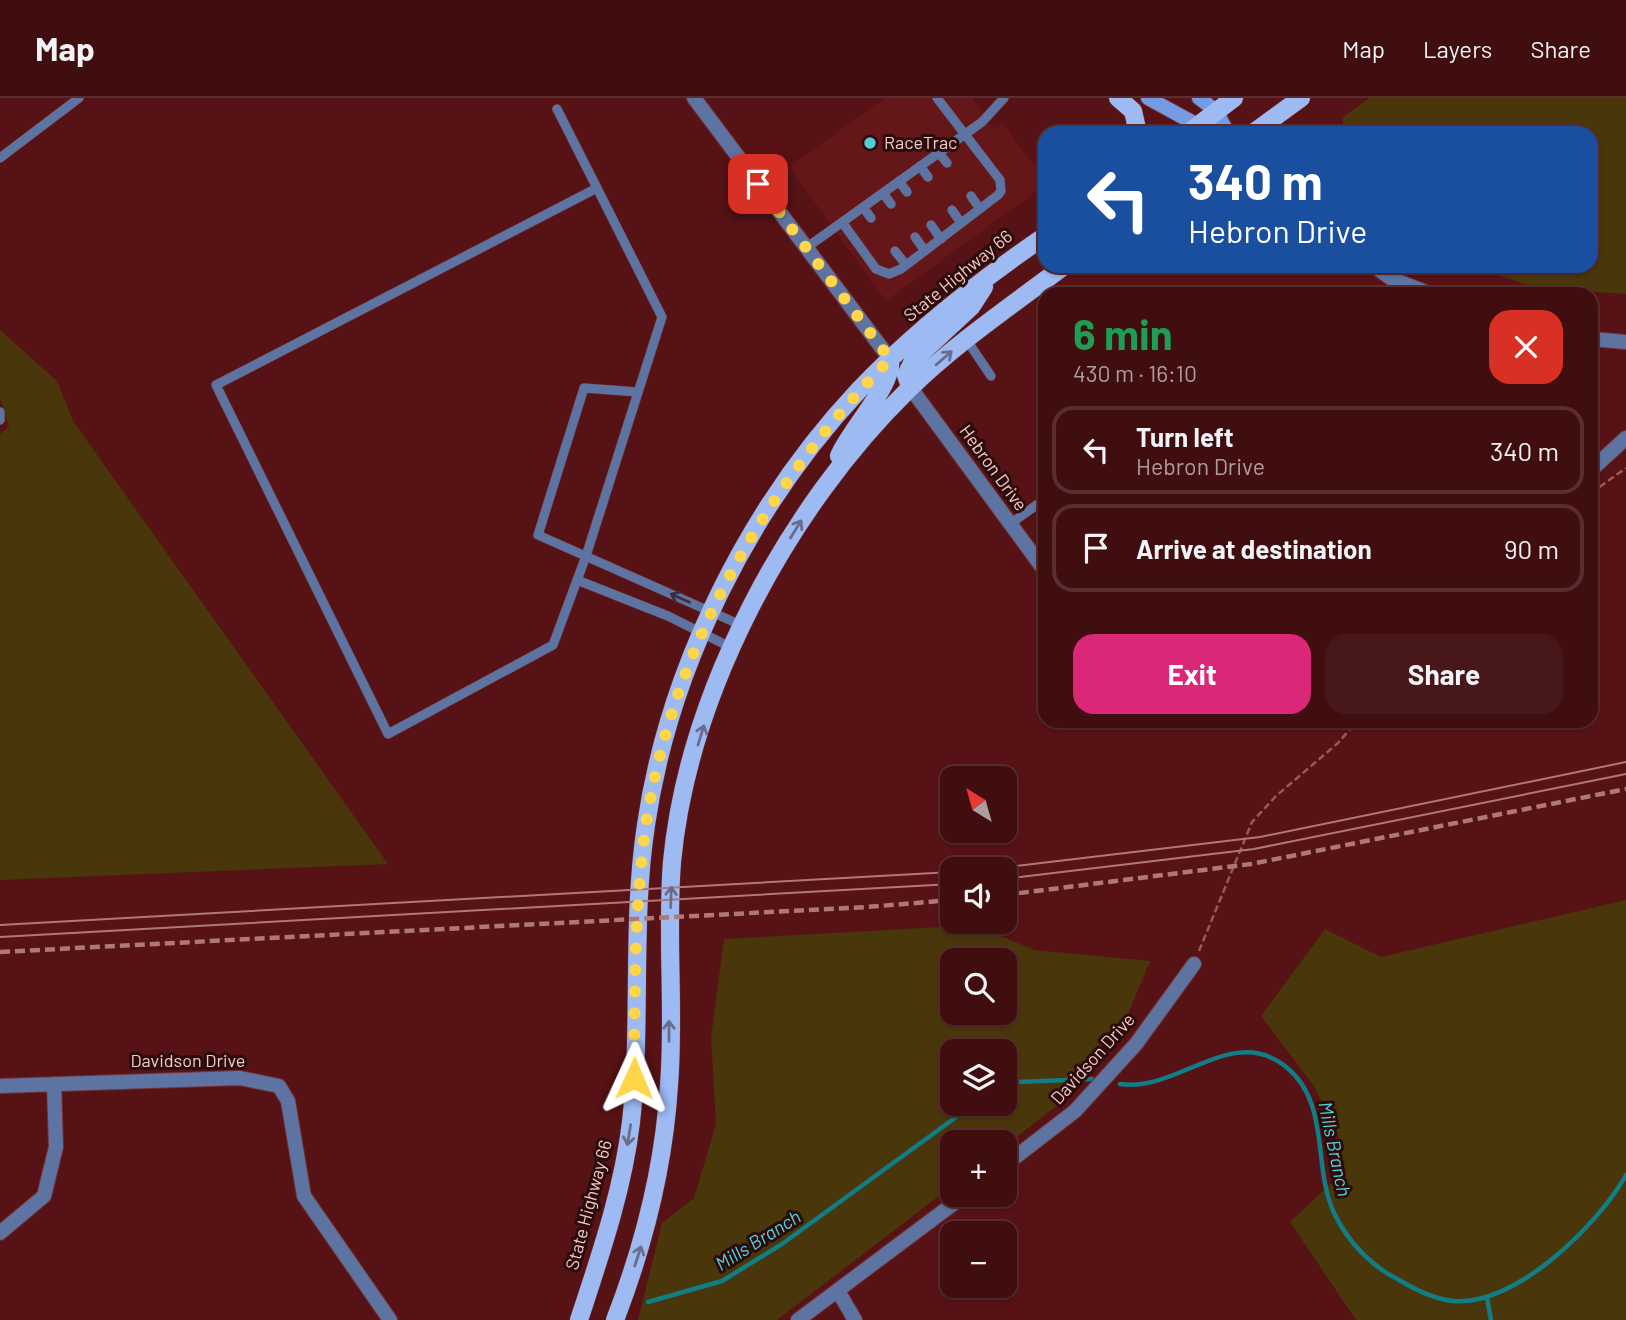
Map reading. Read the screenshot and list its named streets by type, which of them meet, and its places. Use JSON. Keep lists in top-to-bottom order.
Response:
{
  "streets": {
    "main road": ["State Highway 66"],
    "street": ["Hebron Drive", "Davidson Drive"]
  },
  "water": ["Mills Branch"],
  "places": ["RaceTrac"],
  "north": "top left",
  "page": {
    "header": "Map",
    "nav": ["Map", "Layers", "Share"],
    "turn": ["340 m", "Hebron Drive"],
    "heading": ["6 min", "430 m · 16:10"],
    "list": [
      {
        "name": "Turn left",
        "note": "Hebron Drive",
        "value": "340 m"
      },
      {
        "name": "Arrive at destination",
        "value": "90 m"
      }
    ],
    "buttons": ["Exit", "Share"],
    "map_buttons": ["+", "−"]
  }
}
